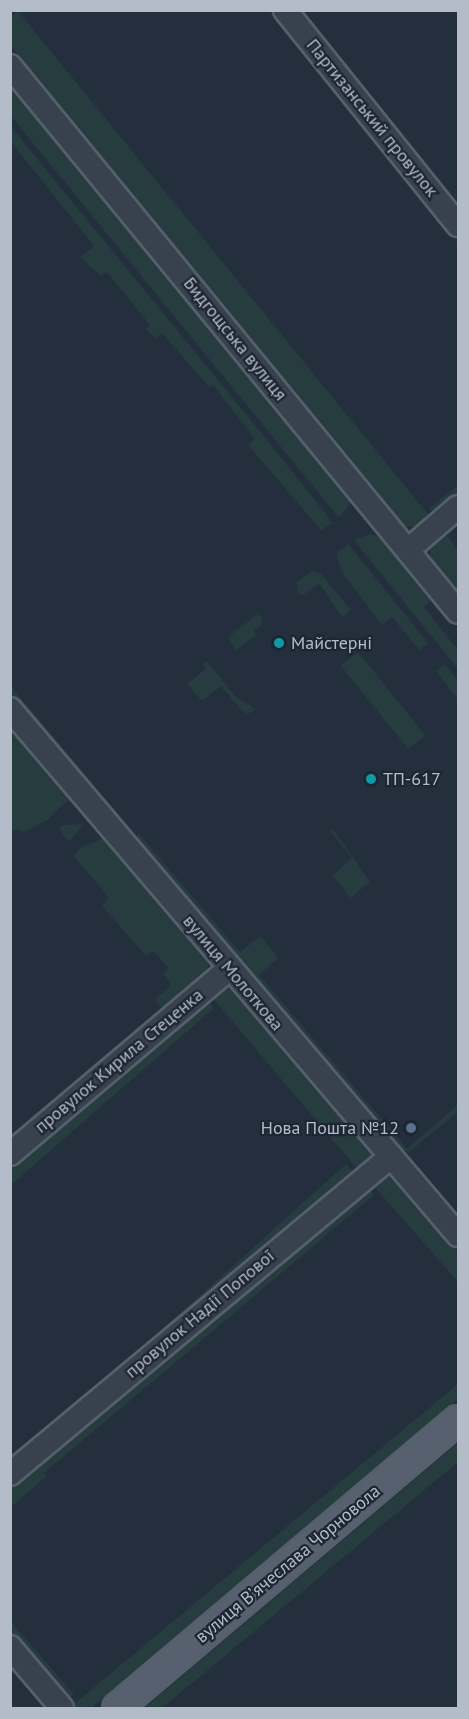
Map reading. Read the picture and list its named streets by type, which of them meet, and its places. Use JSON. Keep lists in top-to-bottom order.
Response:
{
  "streets": {
    "main road": ["вулиця Вʼячеслава Чорновола"],
    "street": [
      "Партизанський провулок",
      "Бидгощська вулиця",
      "вулиця Молоткова",
      "провулок Кирила Стеценка",
      "провулок Надії Попової"
    ]
  },
  "crossings": [
    ["вулиця Молоткова", "провулок Кирила Стеценка"],
    ["вулиця Молоткова", "провулок Надії Попової"]
  ],
  "places": ["Майстерні", "ТП-617", "Нова Пошта №12"]
}
